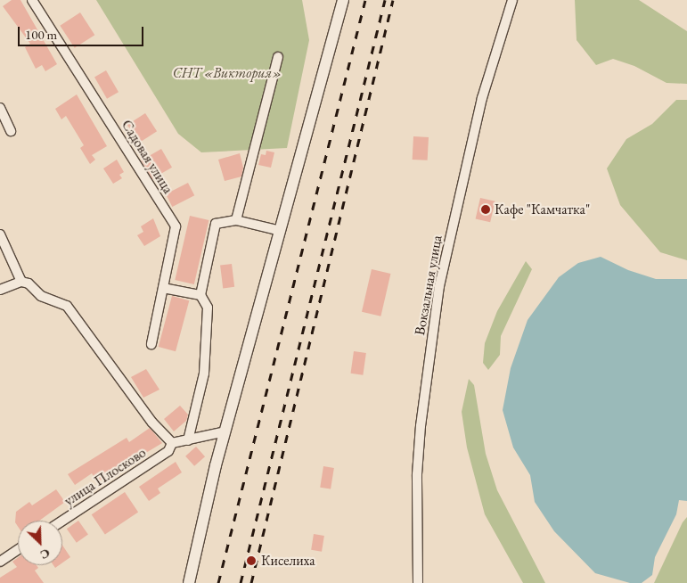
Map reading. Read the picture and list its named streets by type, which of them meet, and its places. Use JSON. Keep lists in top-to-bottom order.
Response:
{
  "streets": {
    "street": ["Садовая улица", "Вокзальная улица", "улица Плосково"]
  },
  "parks": ["СНТ «Виктория»"],
  "places": ["Кафе \"Камчатка\"", "Киселиха"],
  "scale_bar": "100 m",
  "north": "bottom right"
}
